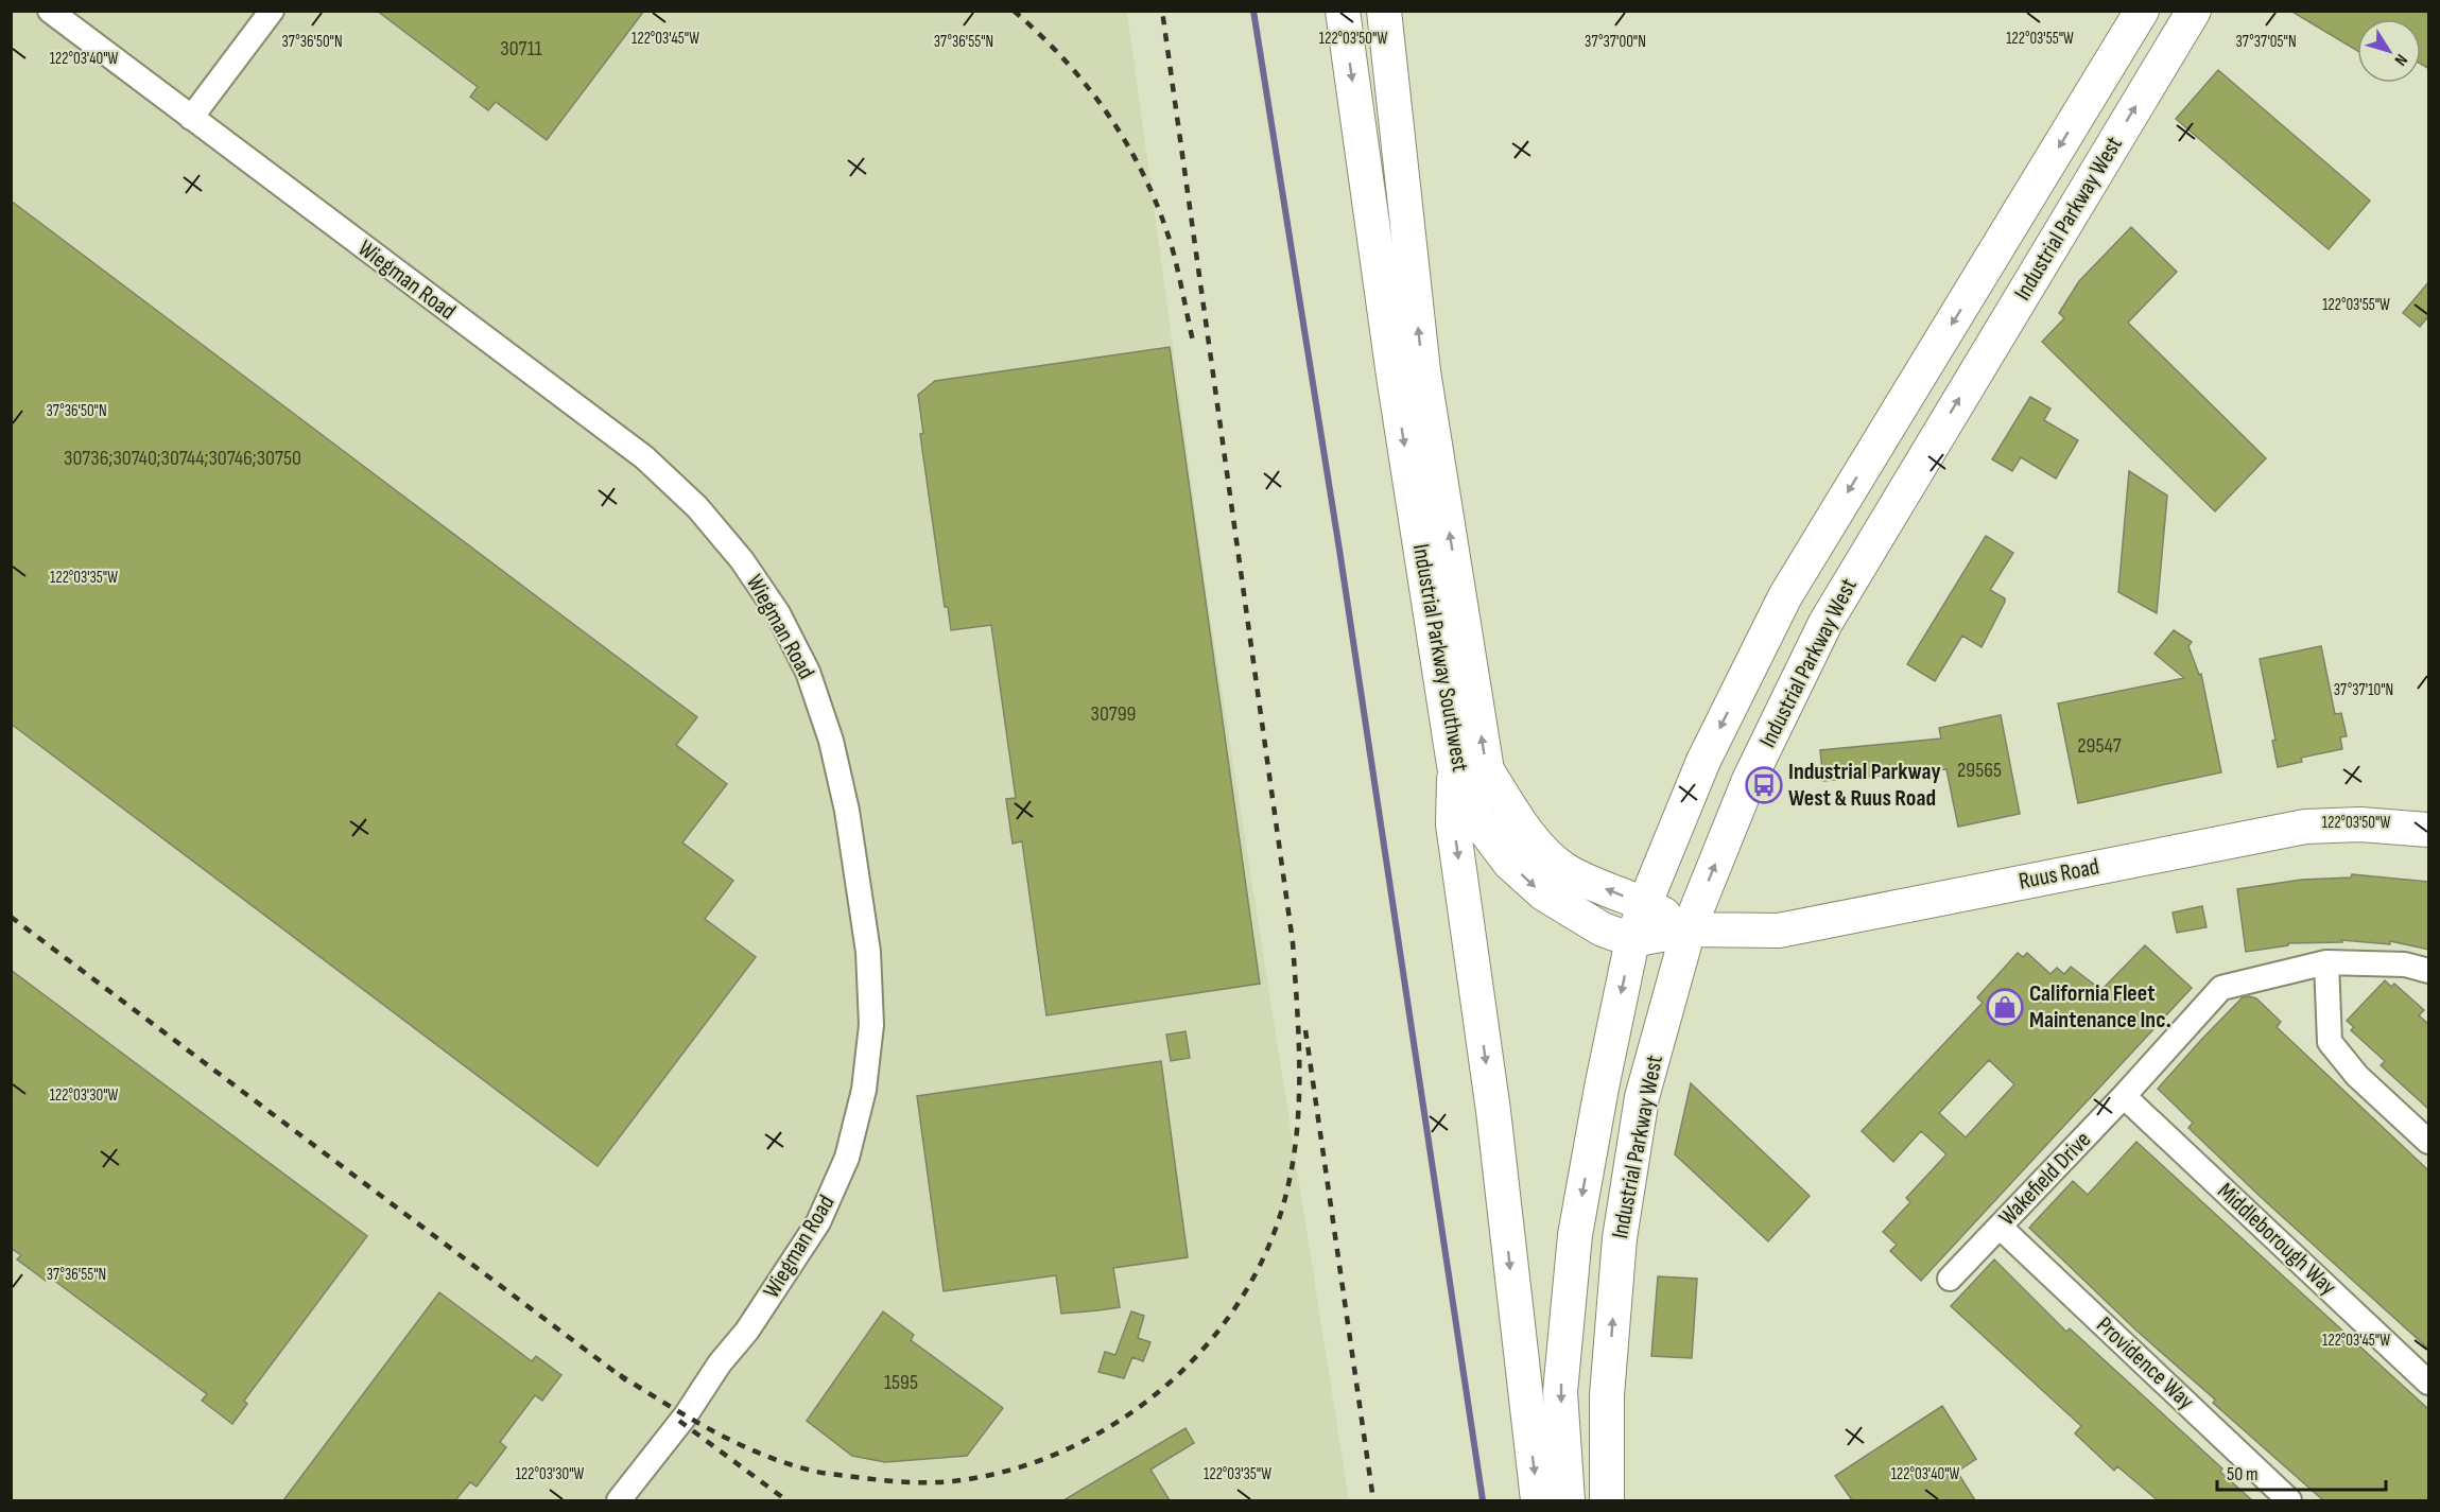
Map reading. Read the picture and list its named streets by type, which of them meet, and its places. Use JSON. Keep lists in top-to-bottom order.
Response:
{
  "streets": {
    "main road": ["Industrial Parkway West", "Industrial Parkway Southwest", "Ruus Road"],
    "street": [
      "Wiegman Road",
      "Wakefield Drive",
      "Middleborough Way",
      "Providence Way"
    ]
  },
  "crossings": [
    ["Industrial Parkway West", "Industrial Parkway Southwest"],
    ["Industrial Parkway West", "Ruus Road"],
    ["Industrial Parkway Southwest", "Ruus Road"],
    ["Wakefield Drive", "Middleborough Way"],
    ["Wakefield Drive", "Providence Way"]
  ],
  "places": {
    "bus stop": ["Industrial Parkway West & Ruus Road"],
    "shop": ["California Fleet Maintenance Inc."]
  },
  "house_numbers": [
    "30711",
    "30736;30740;30744;30746;30750",
    "30799",
    "29547",
    "29565",
    "1595"
  ],
  "scale_bar": "50 m",
  "north": "bottom right",
  "coordinates": [
    "122°03'45\"W",
    "122°03'50\"W",
    "122°03'55\"W",
    "37°36'50\"N",
    "37°36'55\"N",
    "37°37'00\"N",
    "37°37'05\"N",
    "122°03'40\"W",
    "122°03'35\"W",
    "37°37'10\"N",
    "122°03'30\"W"
  ]
}
